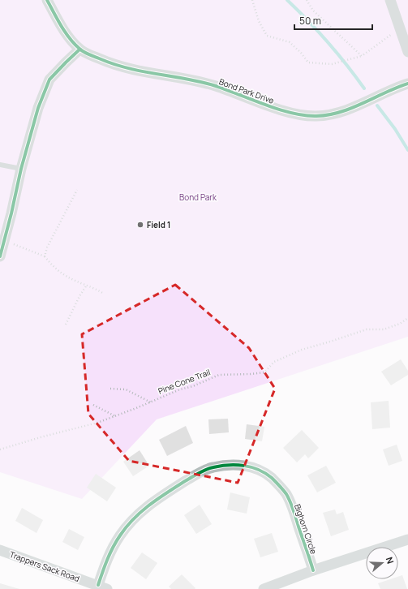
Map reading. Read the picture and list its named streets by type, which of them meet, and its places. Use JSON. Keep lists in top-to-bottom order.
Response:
{
  "streets": {
    "street": ["Bond Park Drive", "Bighorn Circle", "Trappers Sack Road"],
    "path": ["Pine Cone Trail"]
  },
  "crossings": [
    ["Bighorn Circle", "Trappers Sack Road"]
  ],
  "parks": ["Bond Park"],
  "places": ["Field 1"],
  "scale_bar": "50 m",
  "north": "right"
}
